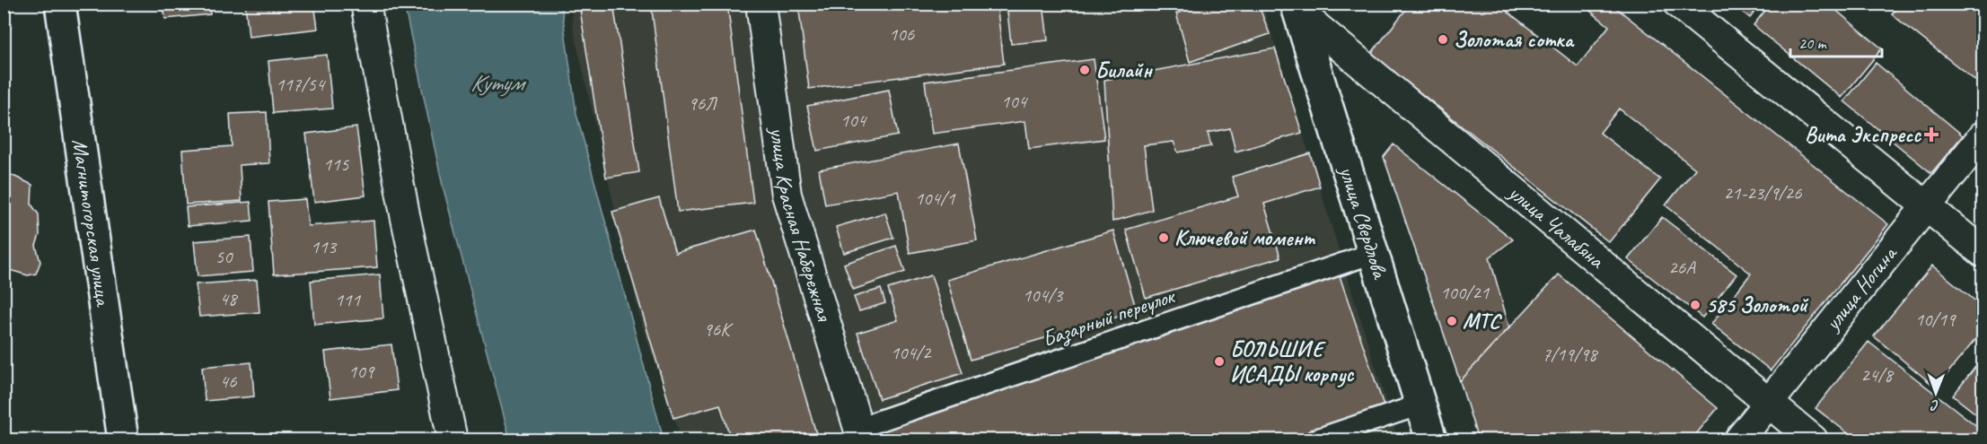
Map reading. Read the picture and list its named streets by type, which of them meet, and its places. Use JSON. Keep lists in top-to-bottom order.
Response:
{
  "streets": {
    "main road": ["улица Свердлова", "Магнитогорская улица"],
    "street": [
      "улица Красная Набережная",
      "улица Чалабяна",
      "улица Ногина",
      "Базарный переулок"
    ]
  },
  "crossings": [
    ["улица Свердлова", "улица Чалабяна"],
    ["улица Свердлова", "Базарный переулок"],
    ["улица Красная Набережная", "Базарный переулок"],
    ["улица Чалабяна", "улица Ногина"]
  ],
  "water": ["Кутум"],
  "places": {
    "other": [
      "Золотая сотка",
      "Билайн",
      "Ключевой момент",
      "585 Золотой",
      "МТС",
      "БОЛЬШИЕ ИСАДЫ корпус"
    ],
    "health": ["Вита Экспресс"]
  },
  "house_numbers": [
    "106",
    "117/54",
    "104",
    "96Л",
    "104",
    "115",
    "21-23/9/26",
    "104/1",
    "113",
    "50",
    "26А",
    "100/21",
    "104/3",
    "48",
    "111",
    "10/19",
    "96К",
    "104/2",
    "7/19/98",
    "109",
    "24/8",
    "46"
  ],
  "scale_bar": "20 m",
  "north": "bottom"
}
